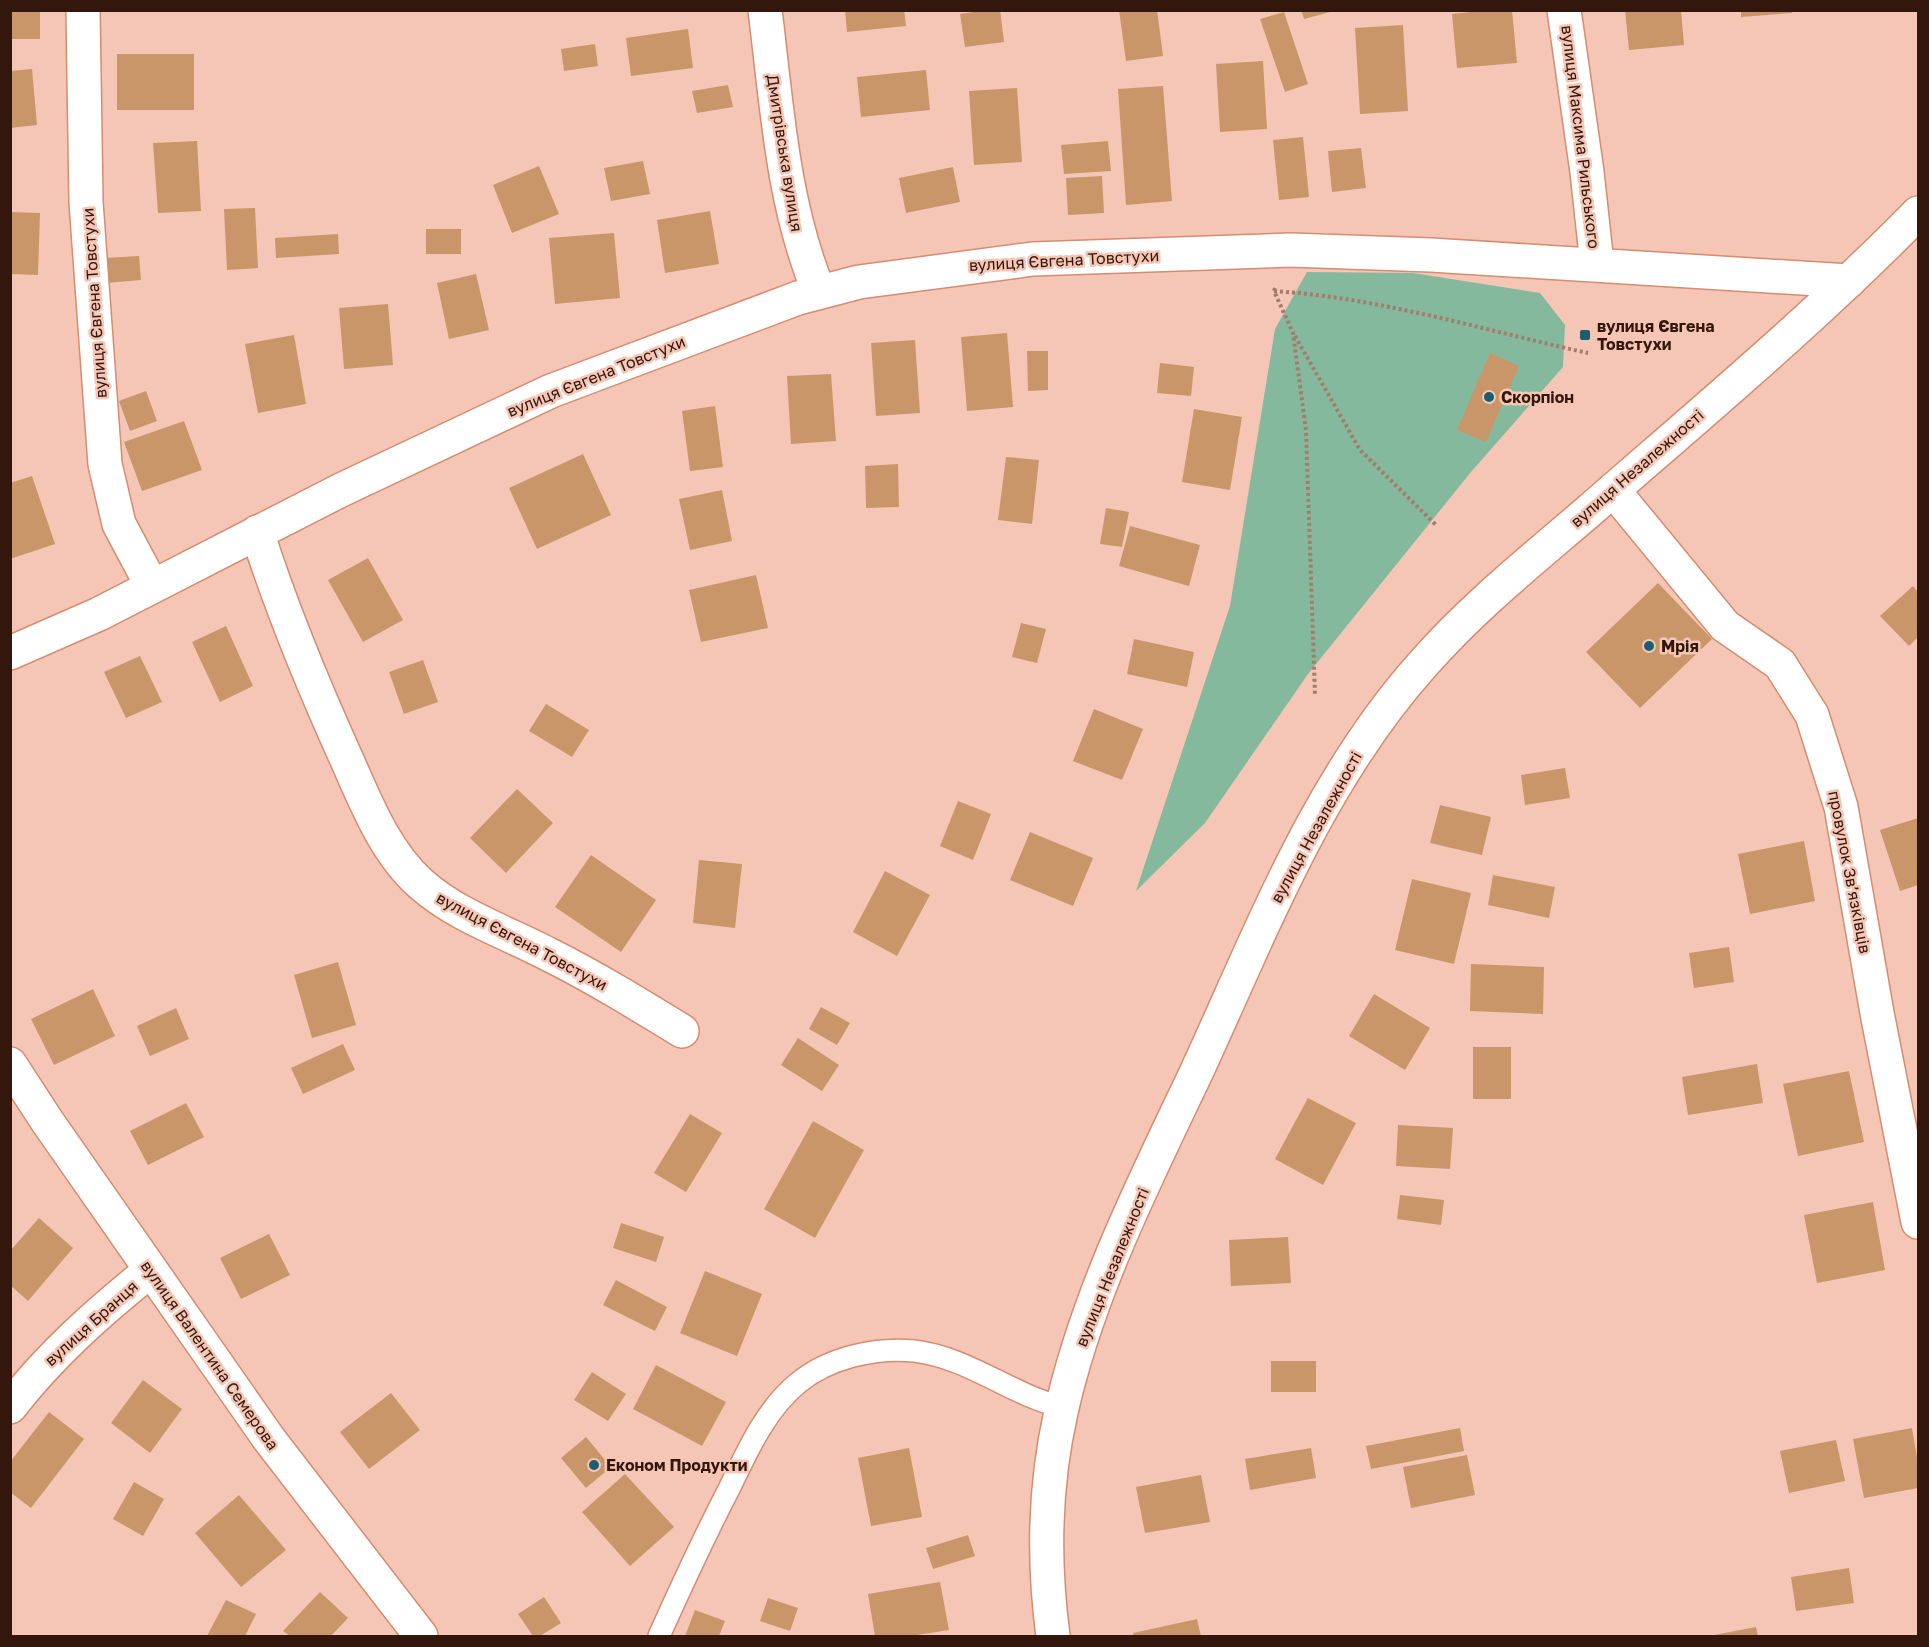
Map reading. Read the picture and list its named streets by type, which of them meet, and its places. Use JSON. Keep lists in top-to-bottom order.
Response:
{
  "streets": {
    "street": [
      "вулиця Максима Рильського",
      "Дмитрівська вулиця",
      "вулиця Євгена Товстухи",
      "вулиця Незалежності",
      "провулок Звʼязківців",
      "вулиця Бранця",
      "вулиця Валентина Семерова"
    ]
  },
  "crossings": [
    ["вулиця Максима Рильського", "вулиця Євгена Товстухи"],
    ["Дмитрівська вулиця", "вулиця Євгена Товстухи"],
    ["вулиця Євгена Товстухи", "вулиця Незалежності"],
    ["вулиця Незалежності", "провулок Звʼязківців"],
    ["вулиця Бранця", "вулиця Валентина Семерова"]
  ],
  "places": {
    "transit": ["вулиця Євгена Товстухи"],
    "other": ["Скорпіон", "Мрія", "Економ Продукти"]
  }
}
